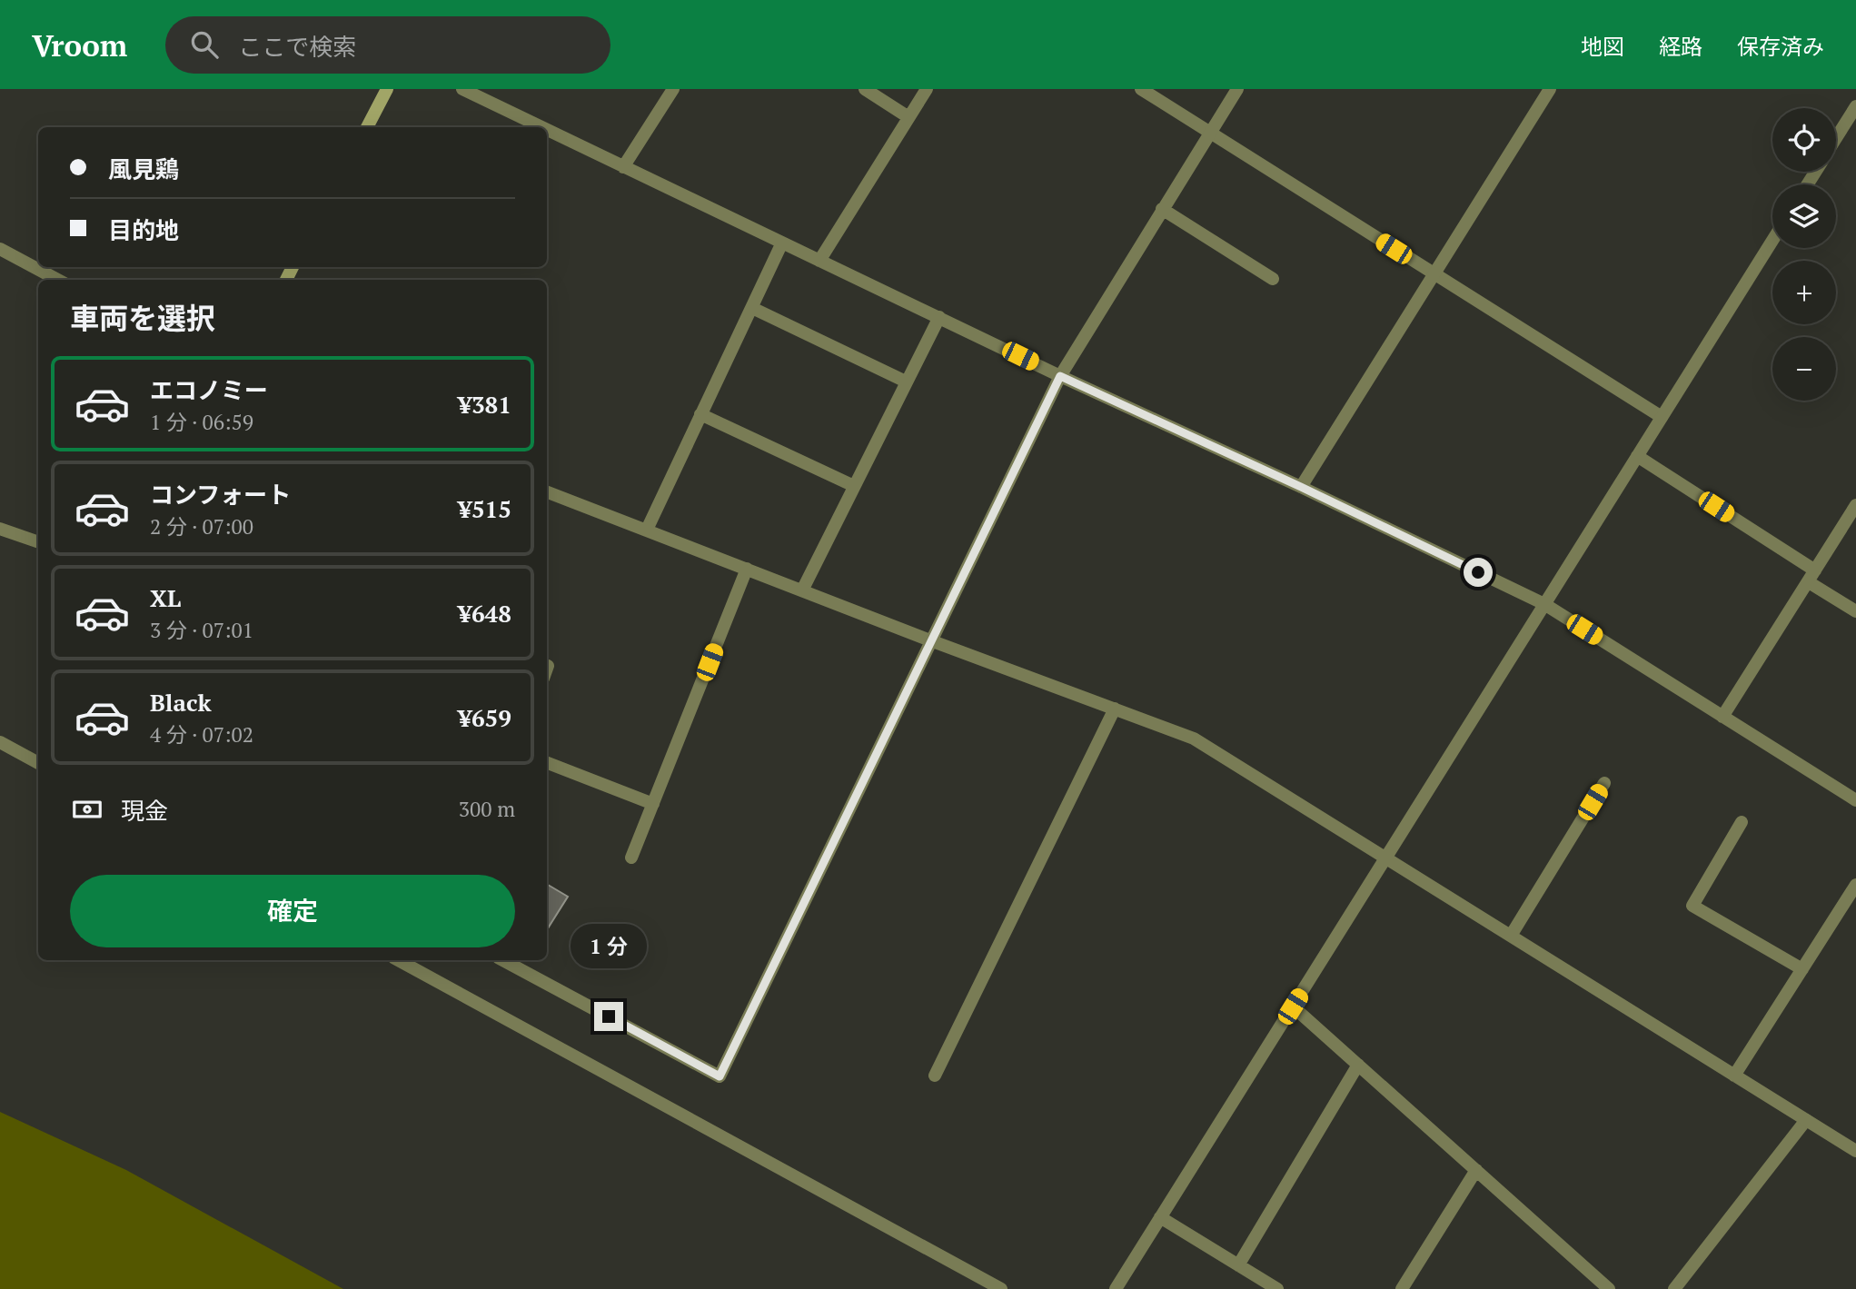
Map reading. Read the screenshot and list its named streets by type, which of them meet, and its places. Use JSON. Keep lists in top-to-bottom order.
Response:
{
  "page": {
    "header": "Vroom",
    "search": "ここで検索",
    "nav": ["地図", "経路", "保存済み"],
    "map_buttons": ["+", "−"],
    "banner": ["風見鶏", "目的地"],
    "heading": "車両を選択",
    "list": [
      {
        "name": "エコノミー",
        "note": "1 分 · 06:59",
        "value": "¥381"
      },
      {
        "name": "コンフォート",
        "note": "2 分 · 07:00",
        "value": "¥515"
      },
      {
        "name": "XL",
        "note": "3 分 · 07:01",
        "value": "¥648"
      },
      {
        "name": "Black",
        "note": "4 分 · 07:02",
        "value": "¥659"
      }
    ],
    "pay": ["現金", "300 m"],
    "buttons": "確定",
    "bubble": "1 分"
  }
}
